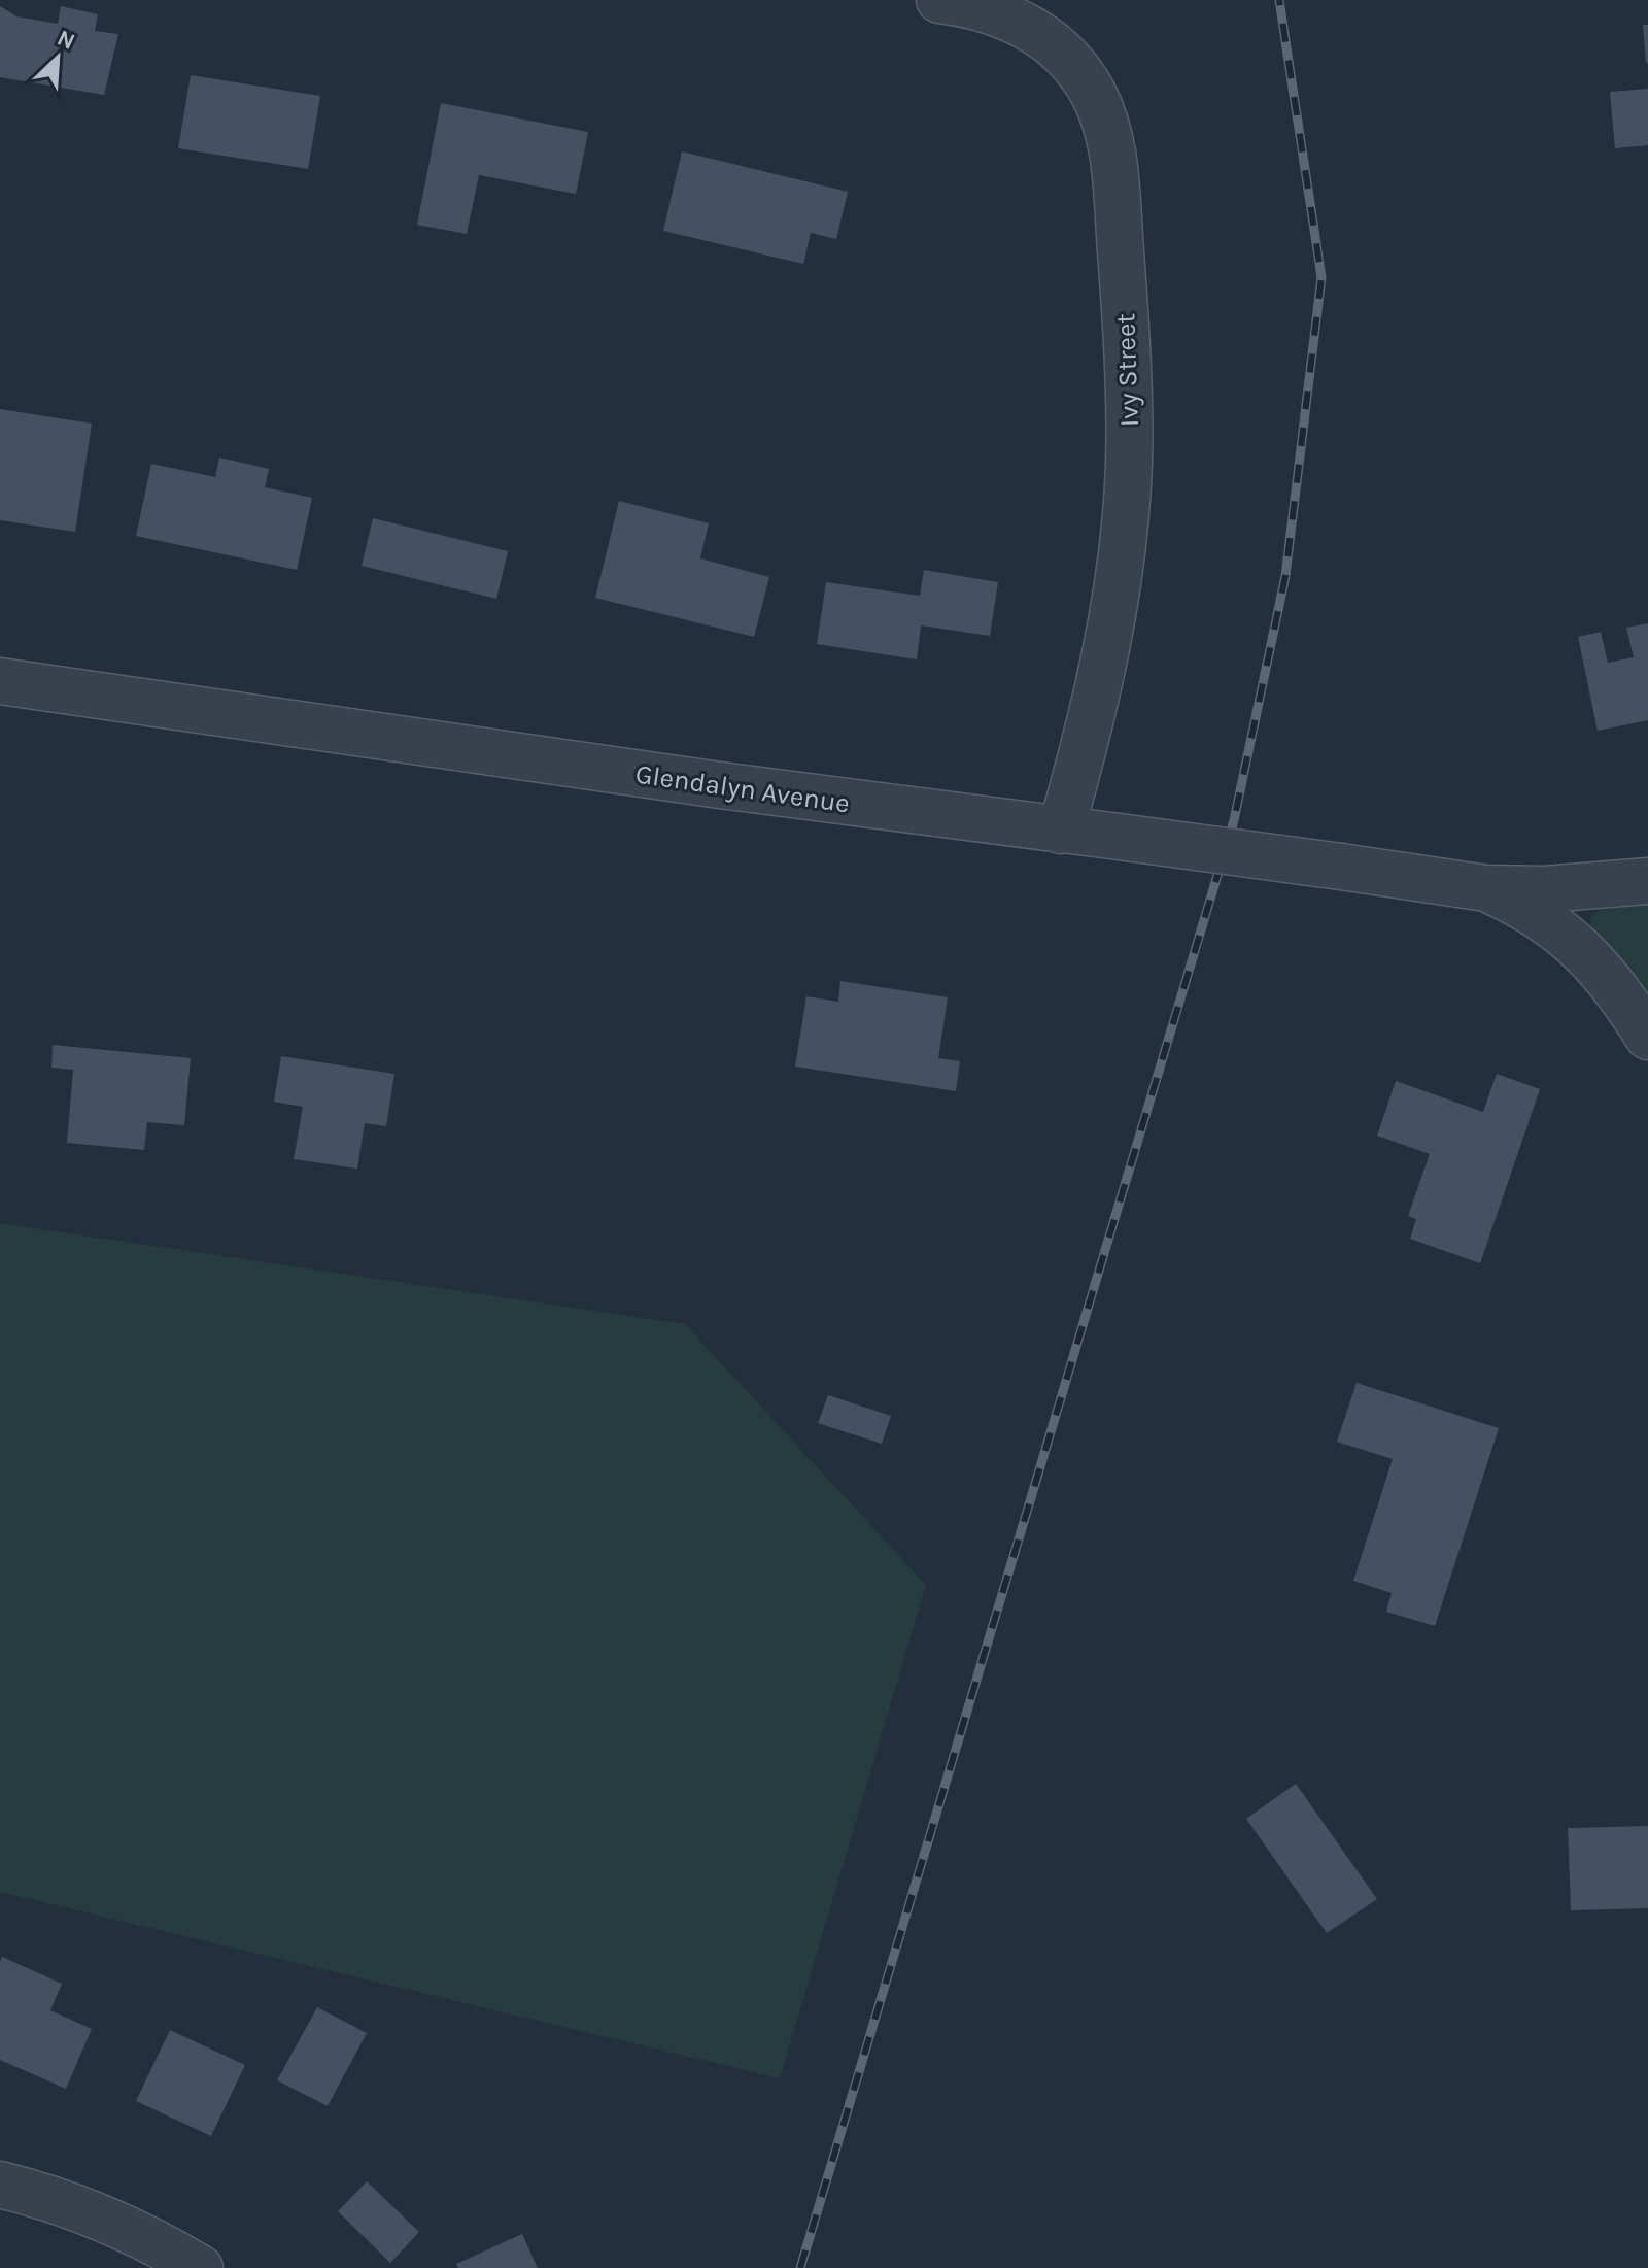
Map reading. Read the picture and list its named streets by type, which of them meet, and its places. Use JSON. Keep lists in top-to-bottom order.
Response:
{
  "streets": {
    "street": ["Ivy Street", "Glendalyn Avenue"]
  },
  "crossings": [
    ["Ivy Street", "Glendalyn Avenue"]
  ],
  "north": "top right"
}
